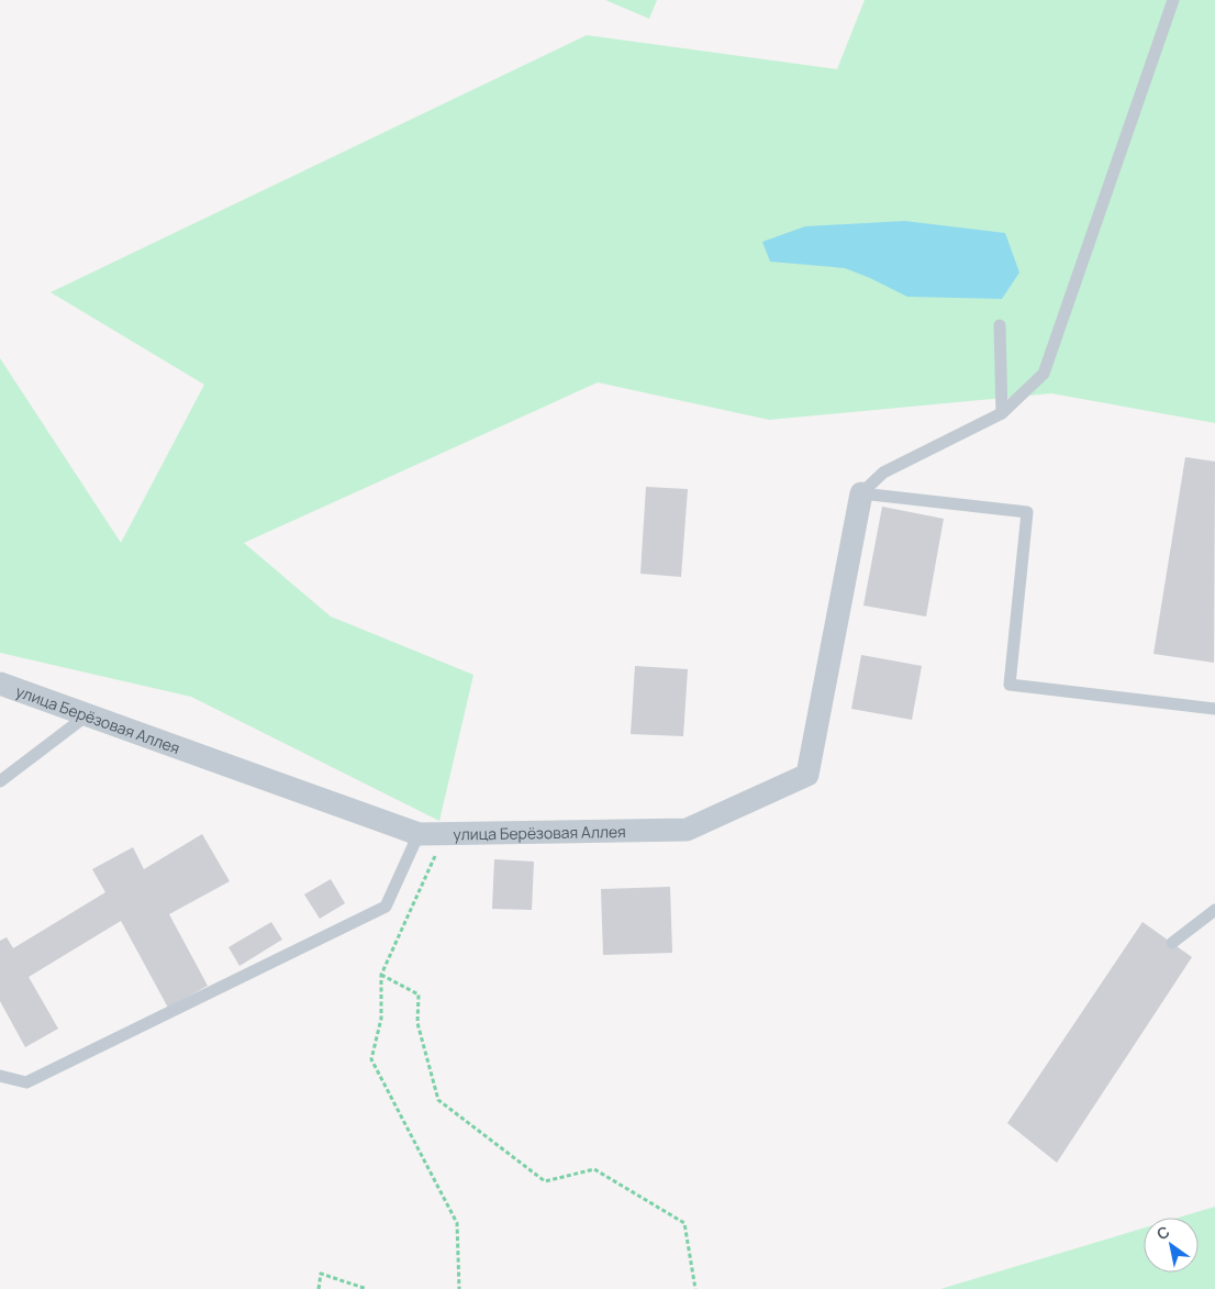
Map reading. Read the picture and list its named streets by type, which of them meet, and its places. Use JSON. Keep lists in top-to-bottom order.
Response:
{
  "streets": {
    "street": ["улица Берёзовая Аллея"]
  },
  "north": "top left"
}
